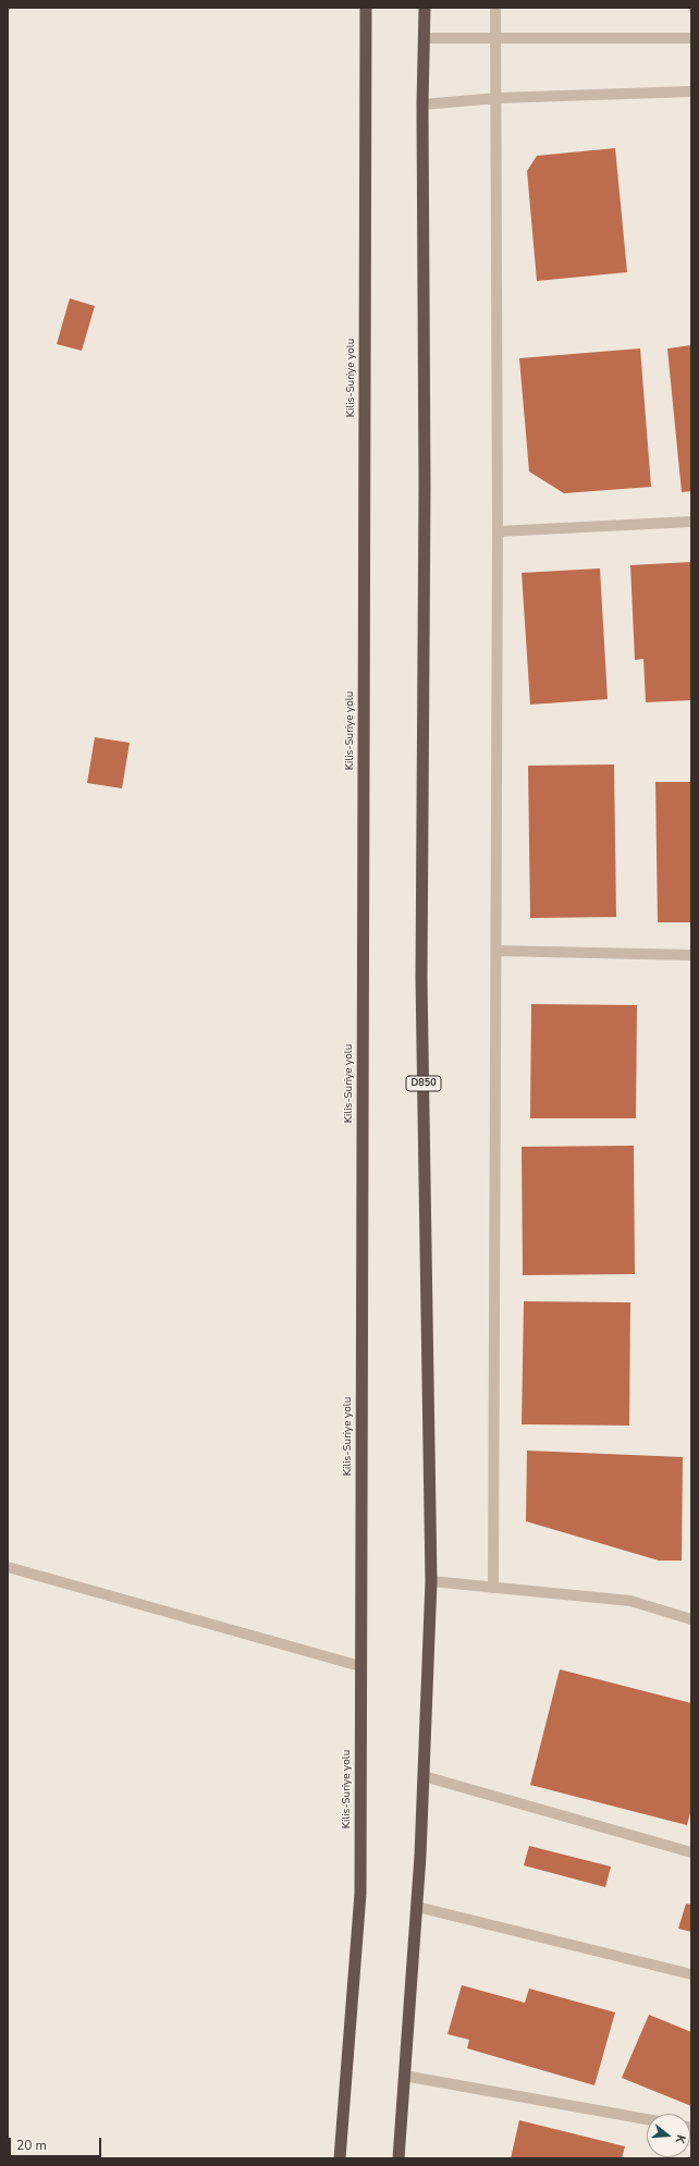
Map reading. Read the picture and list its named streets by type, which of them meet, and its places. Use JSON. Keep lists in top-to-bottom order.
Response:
{
  "streets": {
    "highway": ["Kilis-Suriye yolu", "D850"]
  },
  "scale_bar": "20 m",
  "north": "right"
}
